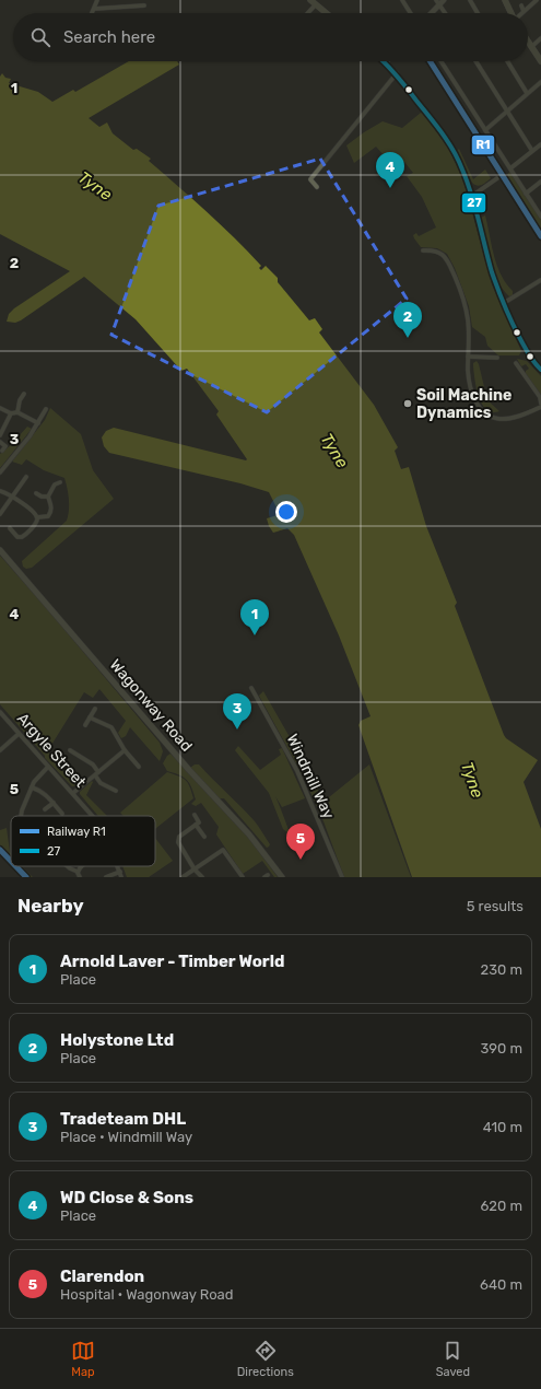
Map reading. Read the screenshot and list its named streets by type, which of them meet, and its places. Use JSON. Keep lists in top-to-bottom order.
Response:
{
  "streets": {
    "main road": ["Wagonway Road"],
    "street": ["Argyle Street", "Windmill Way"]
  },
  "water": ["Tyne"],
  "places": ["Soil Machine Dynamics"],
  "lines": ["rail line R1", "transit line 27"],
  "legend": ["Railway R1", "27"],
  "page": {
    "search": "Search here",
    "pins": [
      "4",
      "2",
      "1",
      "3",
      "5"
    ],
    "heading": ["Nearby", "5 results"],
    "list": [
      {
        "mark": "1",
        "name": "Arnold Laver - Timber World",
        "note": "Place",
        "value": "230 m"
      },
      {
        "mark": "2",
        "name": "Holystone Ltd",
        "note": "Place",
        "value": "390 m"
      },
      {
        "mark": "3",
        "name": "Tradeteam DHL",
        "note": "Place · Windmill Way",
        "value": "410 m"
      },
      {
        "mark": "4",
        "name": "WD Close & Sons",
        "note": "Place",
        "value": "620 m"
      },
      {
        "mark": "5",
        "name": "Clarendon",
        "note": "Hospital · Wagonway Road",
        "value": "640 m"
      }
    ],
    "nav": ["Map", "Directions", "Saved"]
  },
  "grid": {
    "rows": [
      "1",
      "2",
      "3",
      "4",
      "5"
    ]
  }
}
